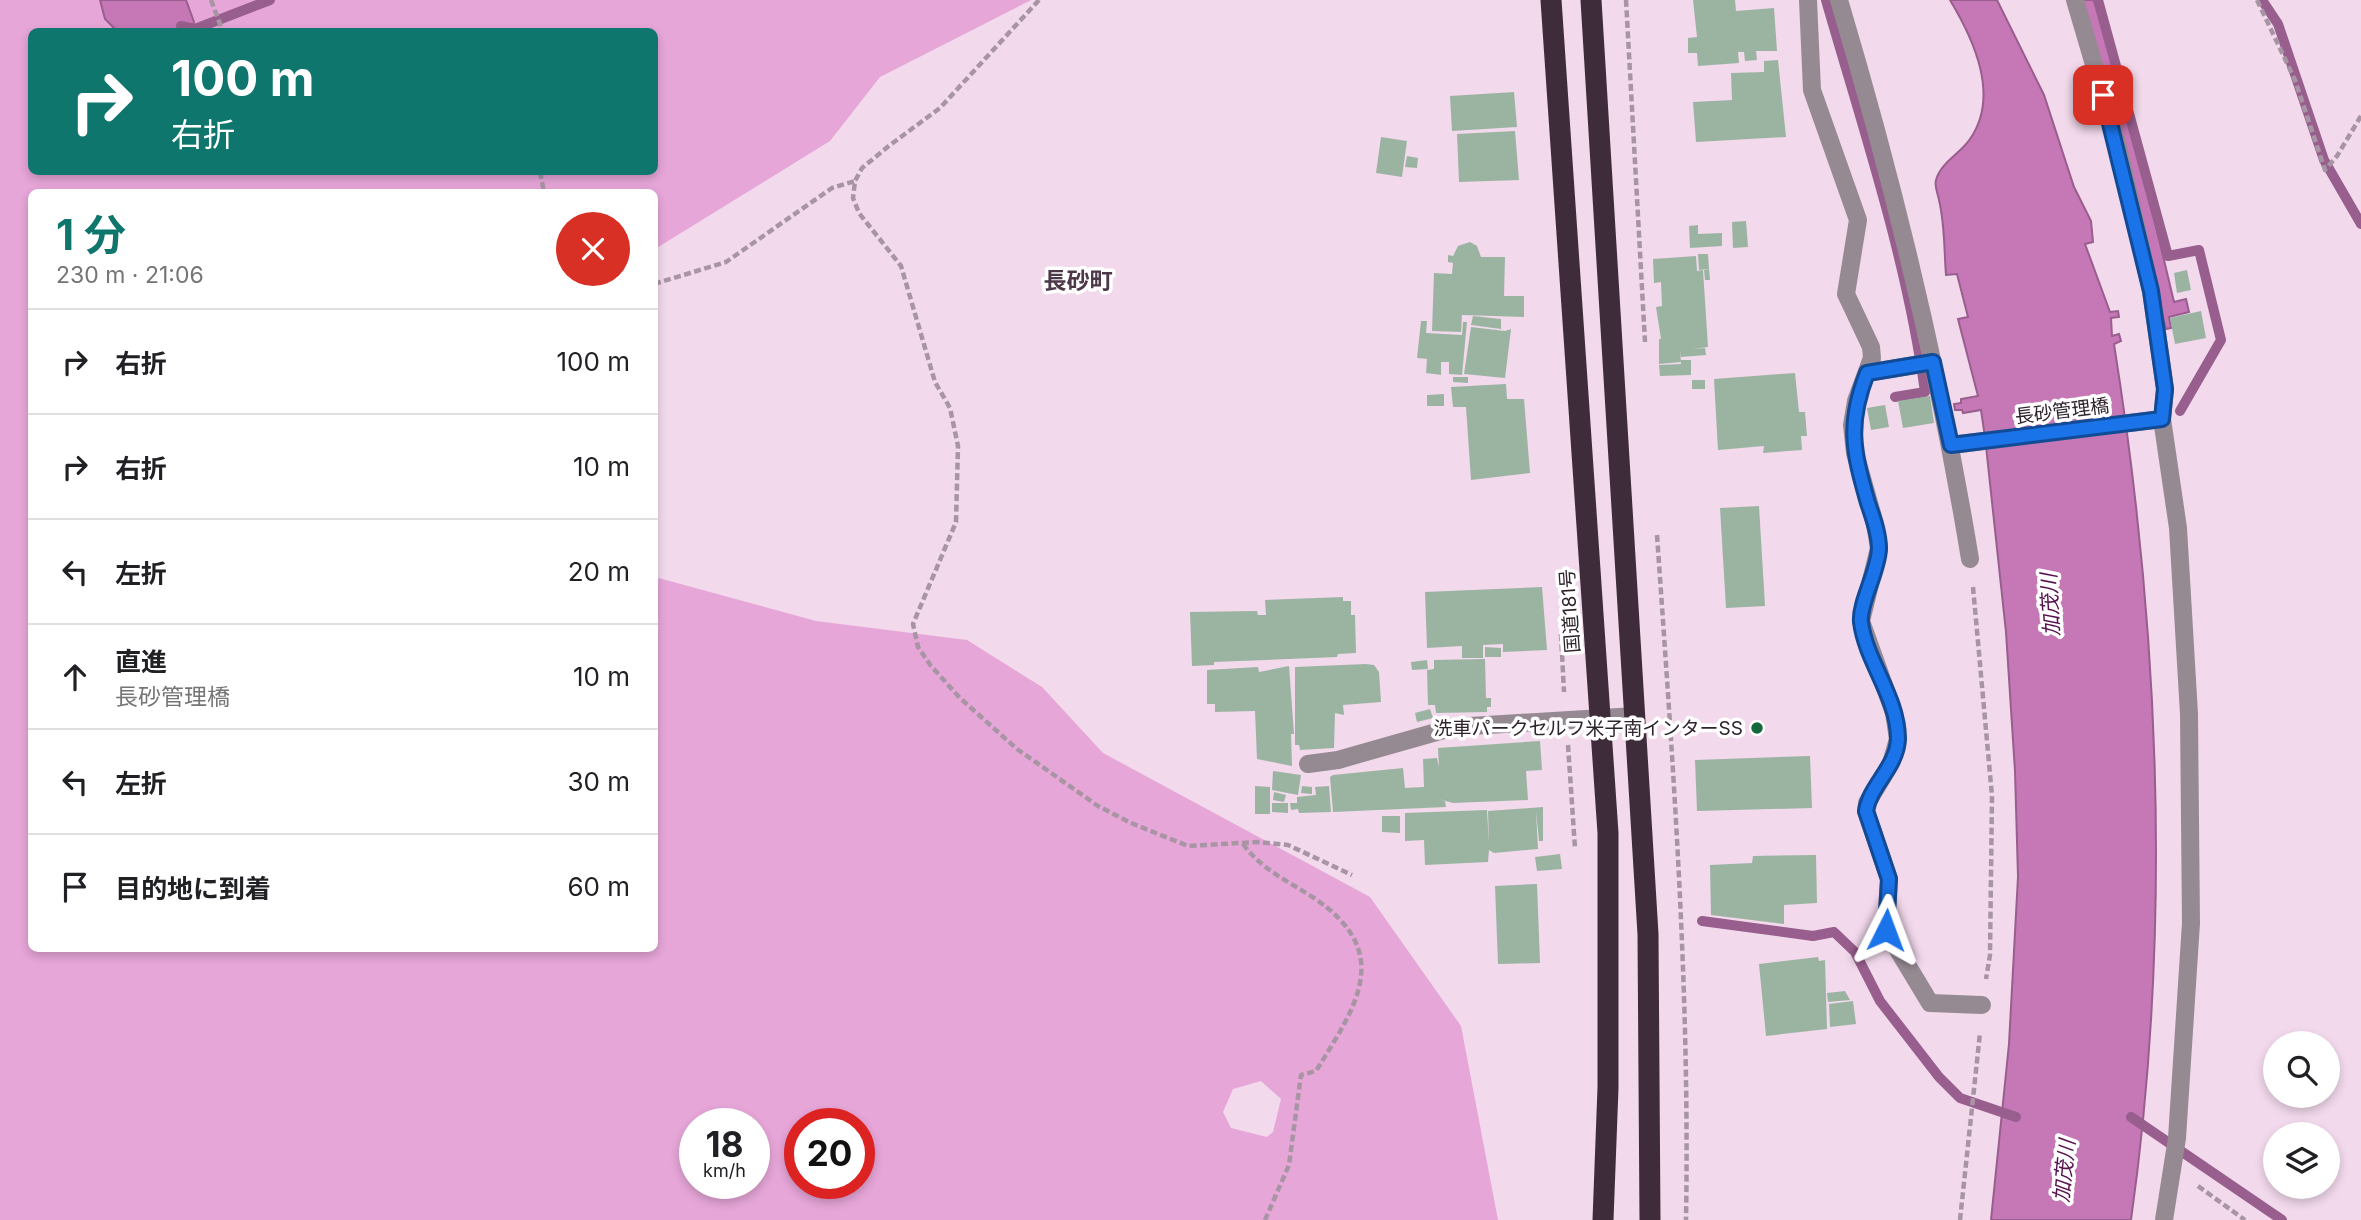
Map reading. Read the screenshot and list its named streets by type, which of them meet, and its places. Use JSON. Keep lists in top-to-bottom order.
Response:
{
  "streets": {
    "highway": ["国道181号"],
    "street": ["長砂管理橋"]
  },
  "districts": ["長砂町"],
  "water": ["加茂川"],
  "places": ["洗車パークセルフ米子南インターSS"],
  "page": {
    "turn": ["100 m", "右折"],
    "heading": ["1 分", "230 m · 21:06"],
    "list": [
      {
        "name": "右折",
        "value": "100 m"
      },
      {
        "name": "右折",
        "value": "10 m"
      },
      {
        "name": "左折",
        "value": "20 m"
      },
      {
        "name": "直進",
        "note": "長砂管理橋",
        "value": "10 m"
      },
      {
        "name": "左折",
        "value": "30 m"
      },
      {
        "name": "目的地に到着",
        "value": "60 m"
      }
    ],
    "speed": "18 km/h",
    "limit": "20"
  }
}
